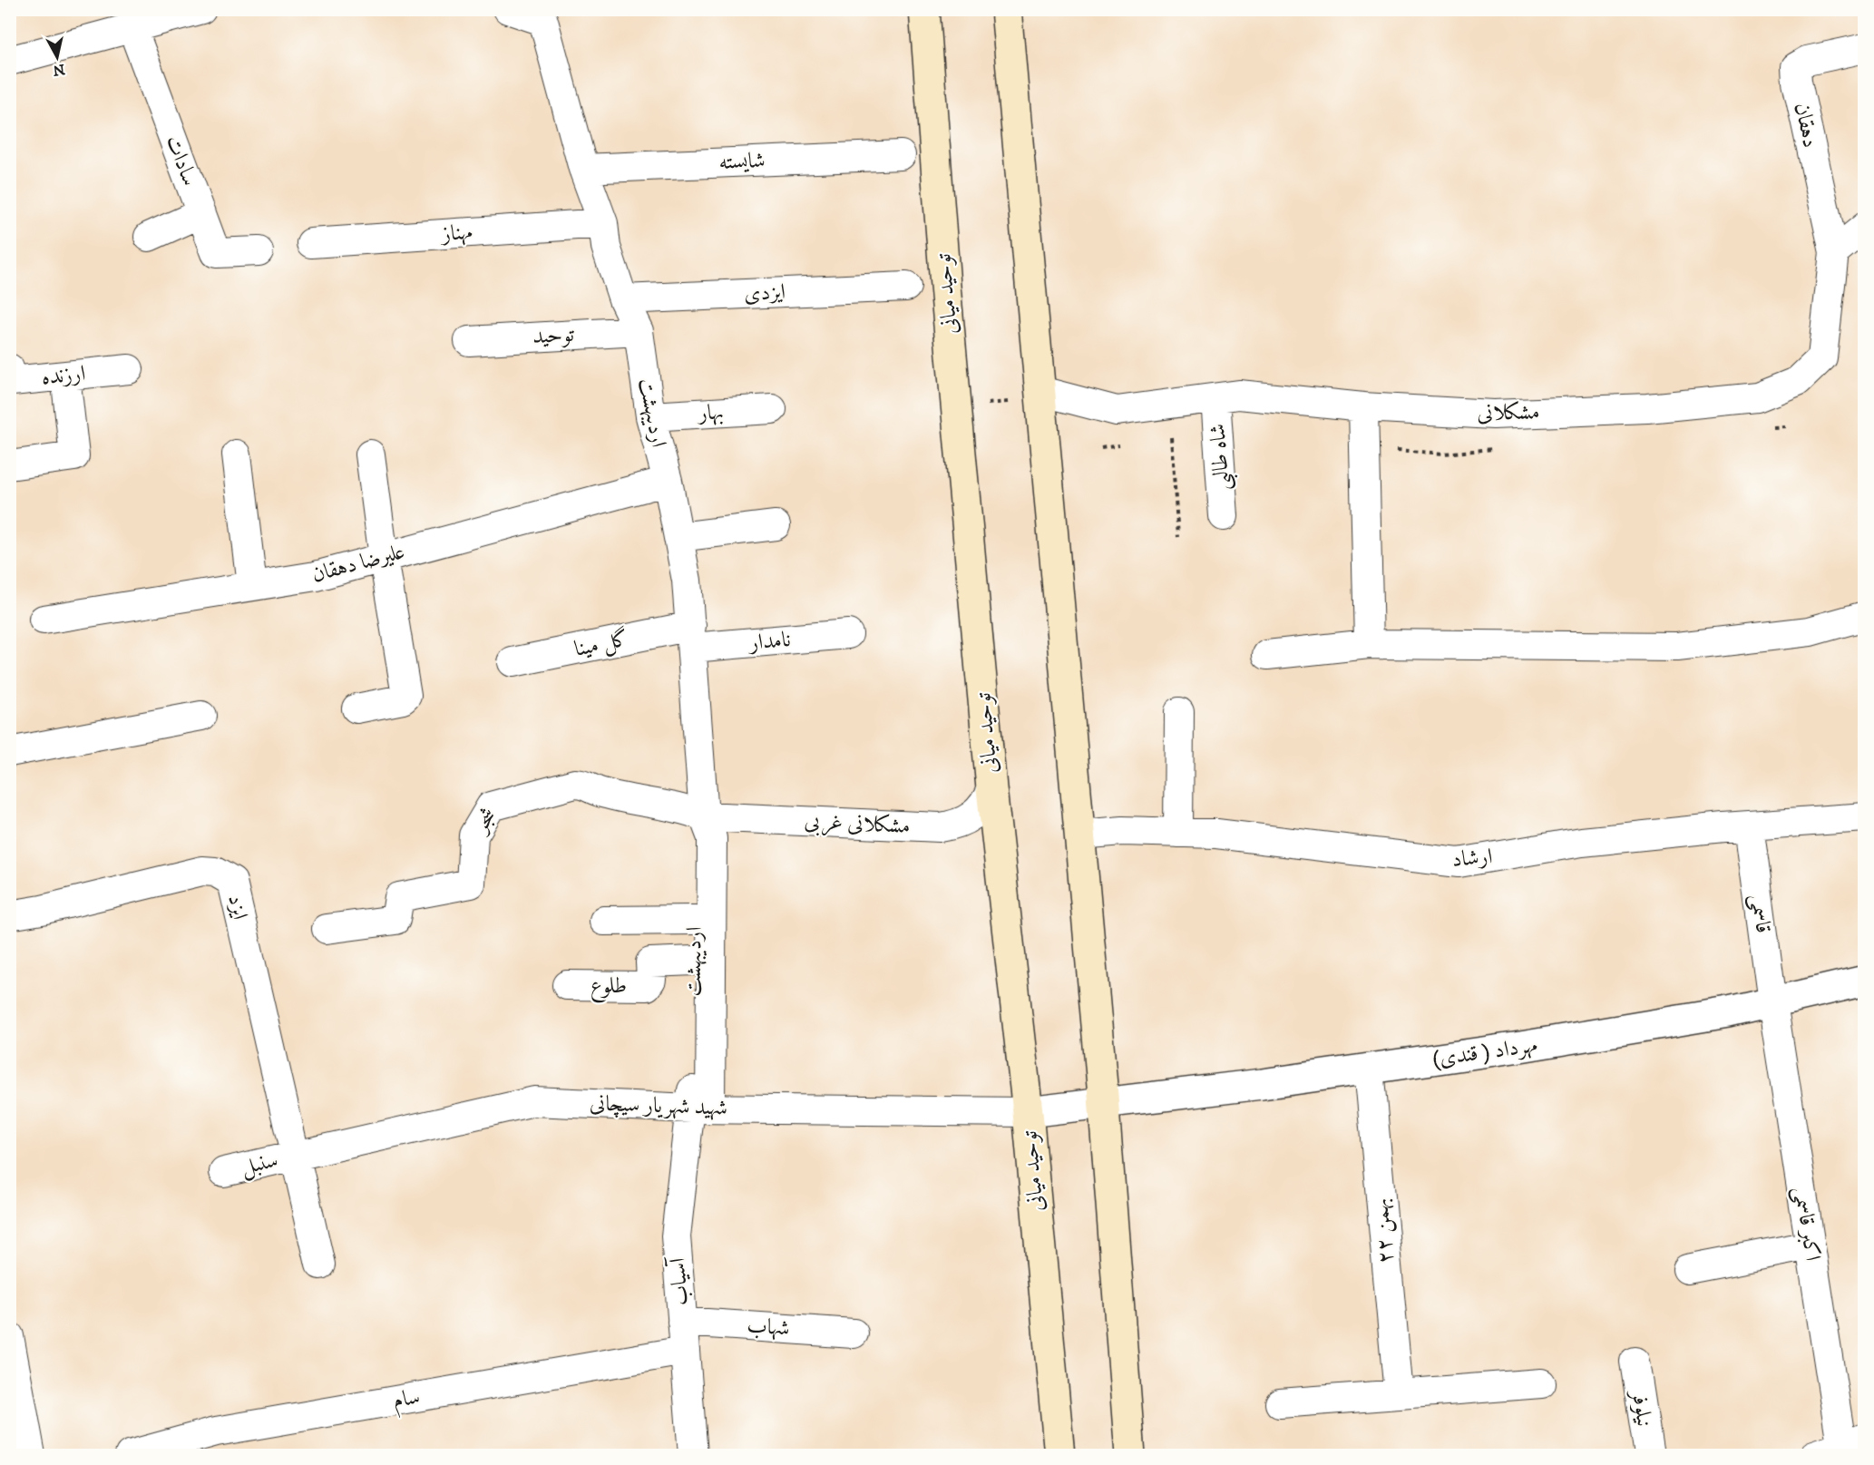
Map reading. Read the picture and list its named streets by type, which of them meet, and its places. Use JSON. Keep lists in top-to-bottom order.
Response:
{
  "streets": {
    "main road": ["توحید میانی"],
    "street": [
      "دهقان",
      "سادات",
      "شایسته",
      "مهناز",
      "ایزدی",
      "توحید",
      "ارزنده",
      "اردیبهشت",
      "بهار",
      "مشکلانی",
      "شاه طالبی",
      "علیرضا دهقان",
      "نامدار",
      "گل مینا",
      "شجر",
      "مشکلانی غربی",
      "ارشاد",
      "ایزد",
      "قاسمی",
      "طلوع",
      "مهرداد ( قندی)",
      "شهید شهریار سیچانی",
      "سنبل",
      "اکبر قاسمی",
      "۲۲ بهمن",
      "آسیاب",
      "شهاب",
      "سام",
      "نیلوفر"
    ]
  },
  "crossings": [
    ["دهقان", "مشکلانی"],
    ["شایسته", "اردیبهشت"],
    ["مهناز", "اردیبهشت"],
    ["ایزدی", "اردیبهشت"],
    ["توحید میانی", "مشکلانی غربی"],
    ["توحید میانی", "مهرداد ( قندی)"],
    ["توحید میانی", "شهید شهریار سیچانی"],
    ["توحید", "اردیبهشت"],
    ["اردیبهشت", "بهار"],
    ["اردیبهشت", "علیرضا دهقان"],
    ["اردیبهشت", "نامدار"],
    ["اردیبهشت", "گل مینا"],
    ["اردیبهشت", "شجر"],
    ["اردیبهشت", "مشکلانی غربی"],
    ["اردیبهشت", "طلوع"],
    ["اردیبهشت", "شهید شهریار سیچانی"],
    ["اردیبهشت", "آسیاب"],
    ["مشکلانی", "شاه طالبی"],
    ["نامدار", "گل مینا"],
    ["شجر", "مشکلانی غربی"],
    ["ارشاد", "قاسمی"],
    ["ایزد", "شهید شهریار سیچانی"],
    ["ایزد", "سنبل"],
    ["قاسمی", "مهرداد ( قندی)"],
    ["قاسمی", "اکبر قاسمی"],
    ["مهرداد ( قندی)", "شهید شهریار سیچانی"],
    ["مهرداد ( قندی)", "اکبر قاسمی"],
    ["مهرداد ( قندی)", "۲۲ بهمن"],
    ["شهید شهریار سیچانی", "سنبل"],
    ["شهید شهریار سیچانی", "آسیاب"],
    ["آسیاب", "شهاب"],
    ["آسیاب", "سام"]
  ],
  "north": "bottom"
}
